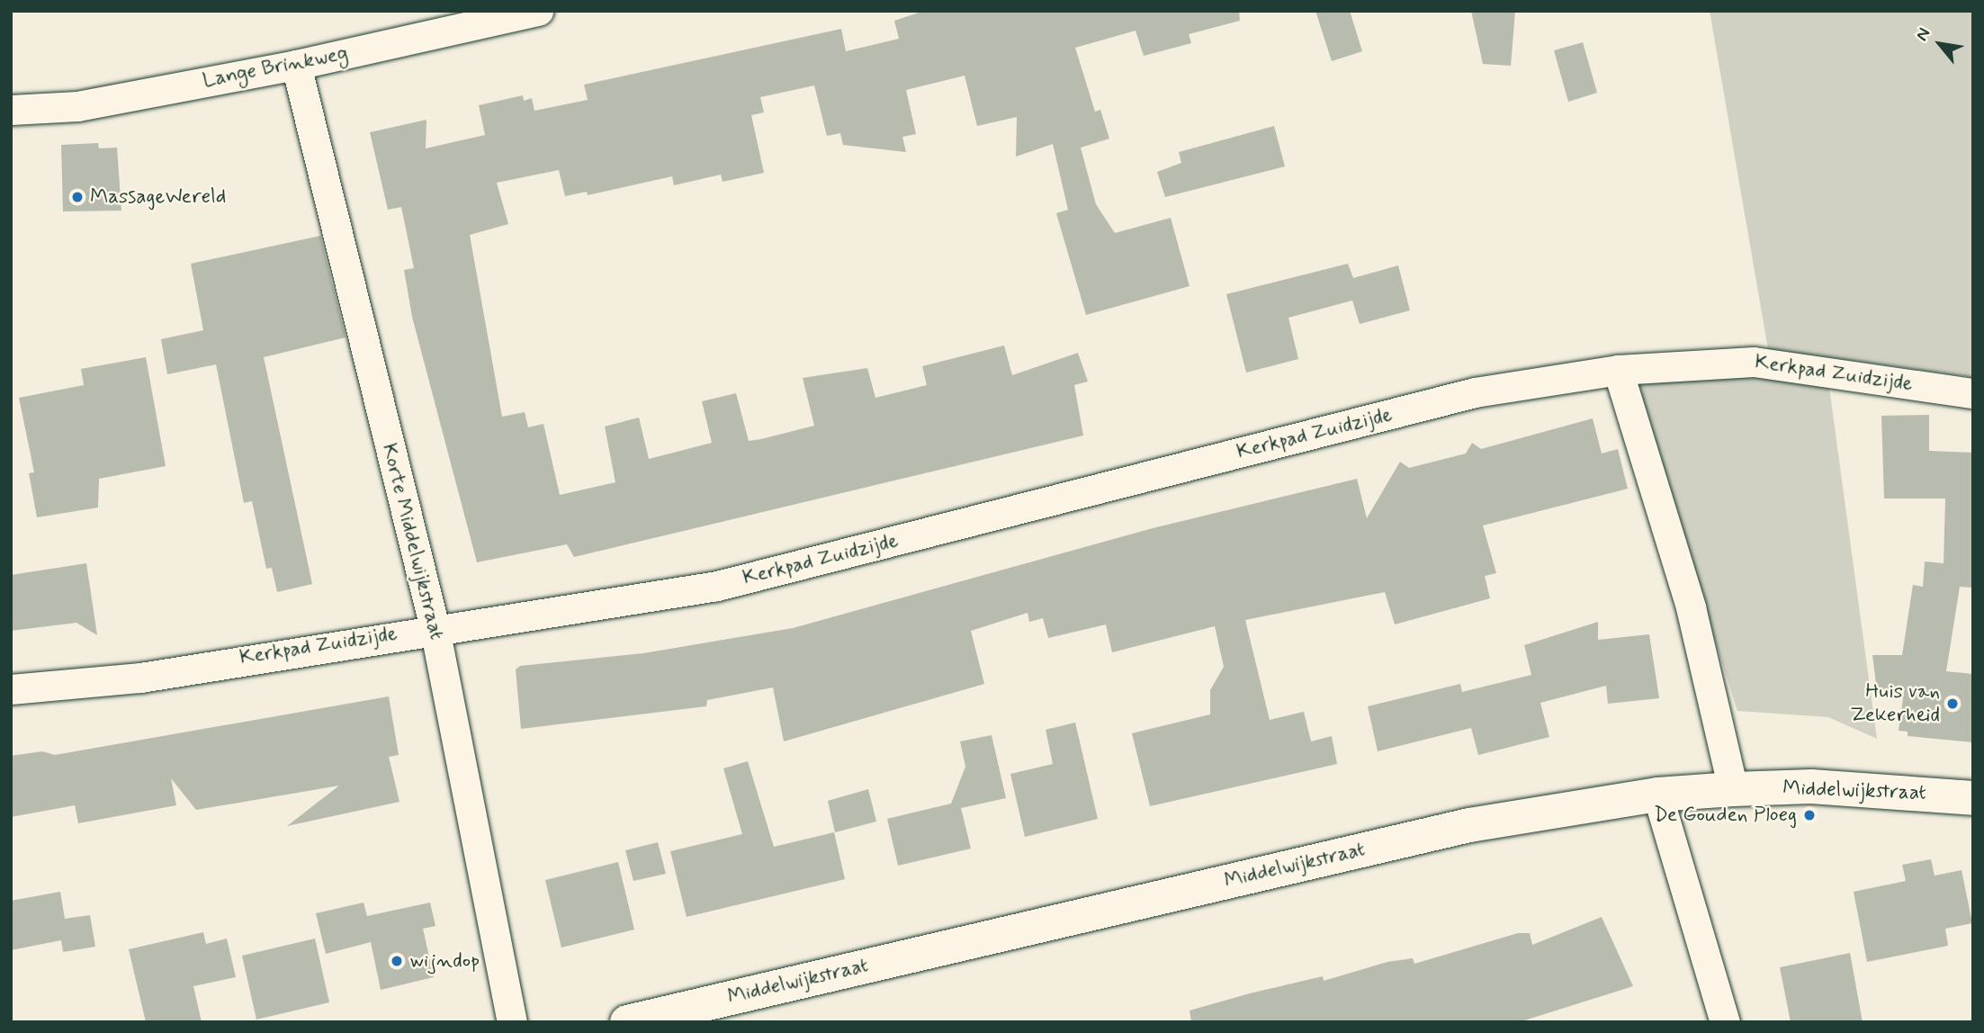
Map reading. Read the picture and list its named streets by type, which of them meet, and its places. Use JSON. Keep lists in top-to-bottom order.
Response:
{
  "streets": {
    "main road": ["Middelwijkstraat"],
    "street": ["Lange Brinkweg", "Kerkpad Zuidzijde", "Korte Middelwijkstraat"]
  },
  "crossings": [
    ["Lange Brinkweg", "Korte Middelwijkstraat"],
    ["Kerkpad Zuidzijde", "Korte Middelwijkstraat"]
  ],
  "places": [
    "MassageWereld",
    "Huis van Zekerheid",
    "De Gouden Ploeg",
    "wijndop"
  ],
  "north": "top left"
}
